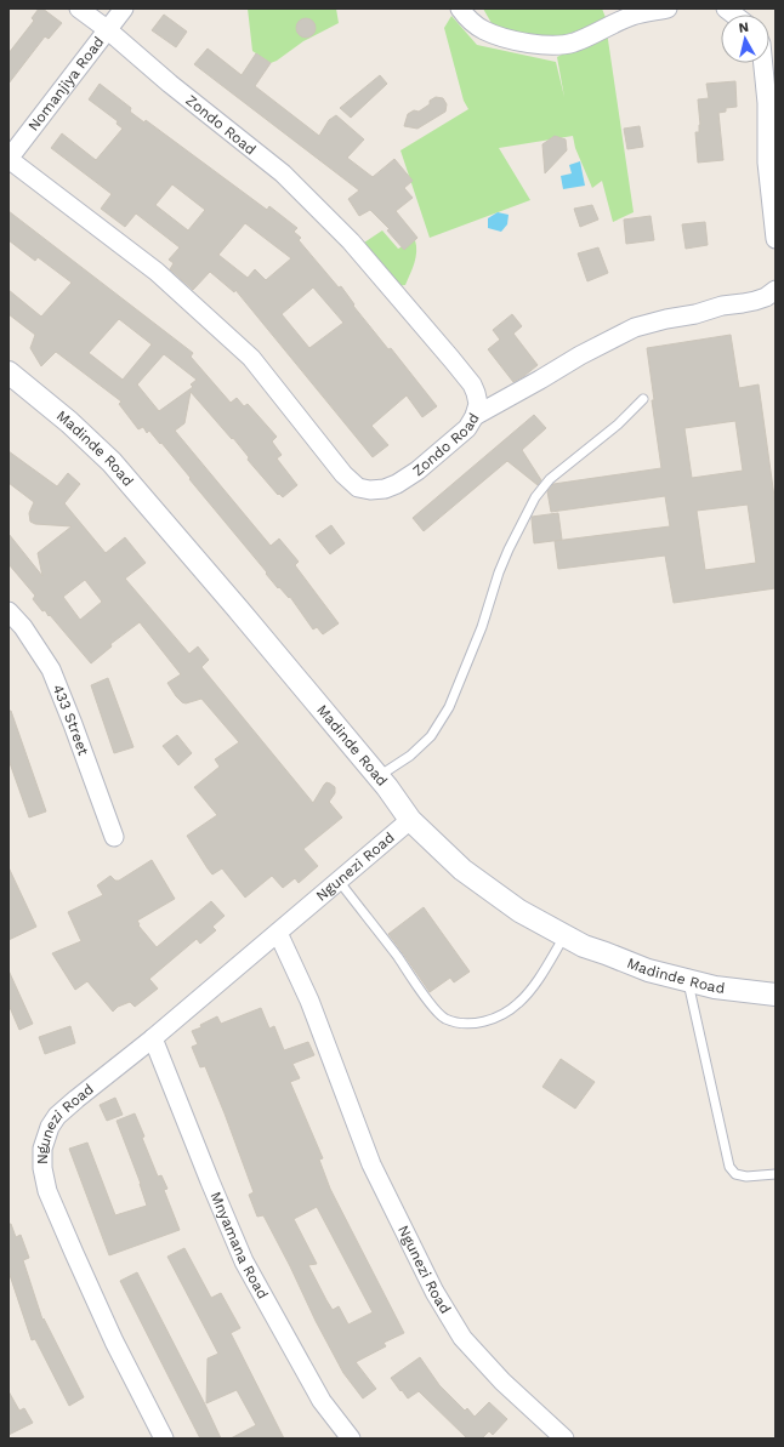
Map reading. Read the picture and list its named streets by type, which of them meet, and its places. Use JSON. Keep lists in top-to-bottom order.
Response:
{
  "streets": {
    "street": [
      "Nomanjiya Road",
      "Zondo Road",
      "Madinde Road",
      "433 Street",
      "Ngunezi Road",
      "Mnyamana Road"
    ]
  },
  "crossings": [
    ["Nomanjiya Road", "Zondo Road"],
    ["Madinde Road", "Ngunezi Road"],
    ["Ngunezi Road", "Mnyamana Road"]
  ],
  "north": "top"
}
